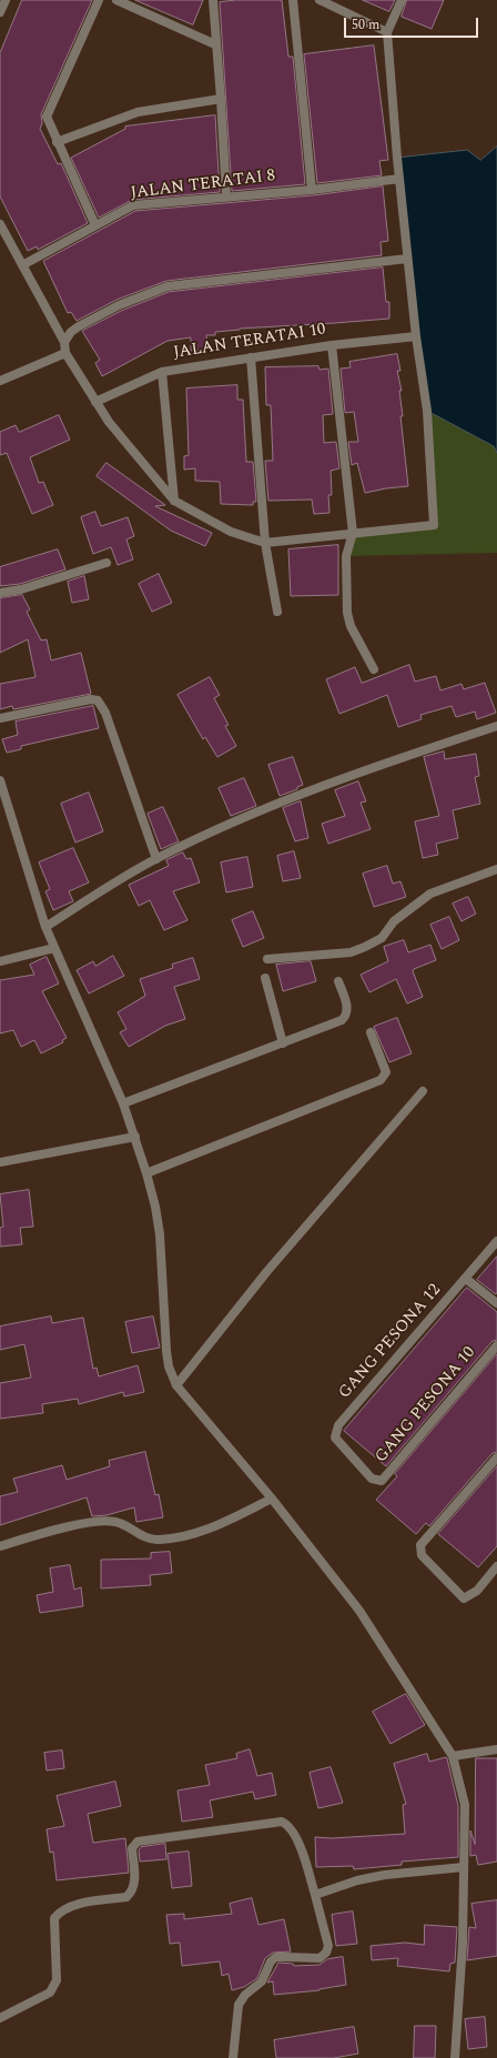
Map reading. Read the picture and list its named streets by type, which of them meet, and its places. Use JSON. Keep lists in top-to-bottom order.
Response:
{
  "streets": {
    "street": [
      "JALAN TERATAI 8",
      "JALAN TERATAI 10",
      "GANG PESONA 12",
      "GANG PESONA 10"
    ]
  },
  "crossings": [
    ["GANG PESONA 12", "GANG PESONA 10"]
  ],
  "scale_bar": "50 m"
}
